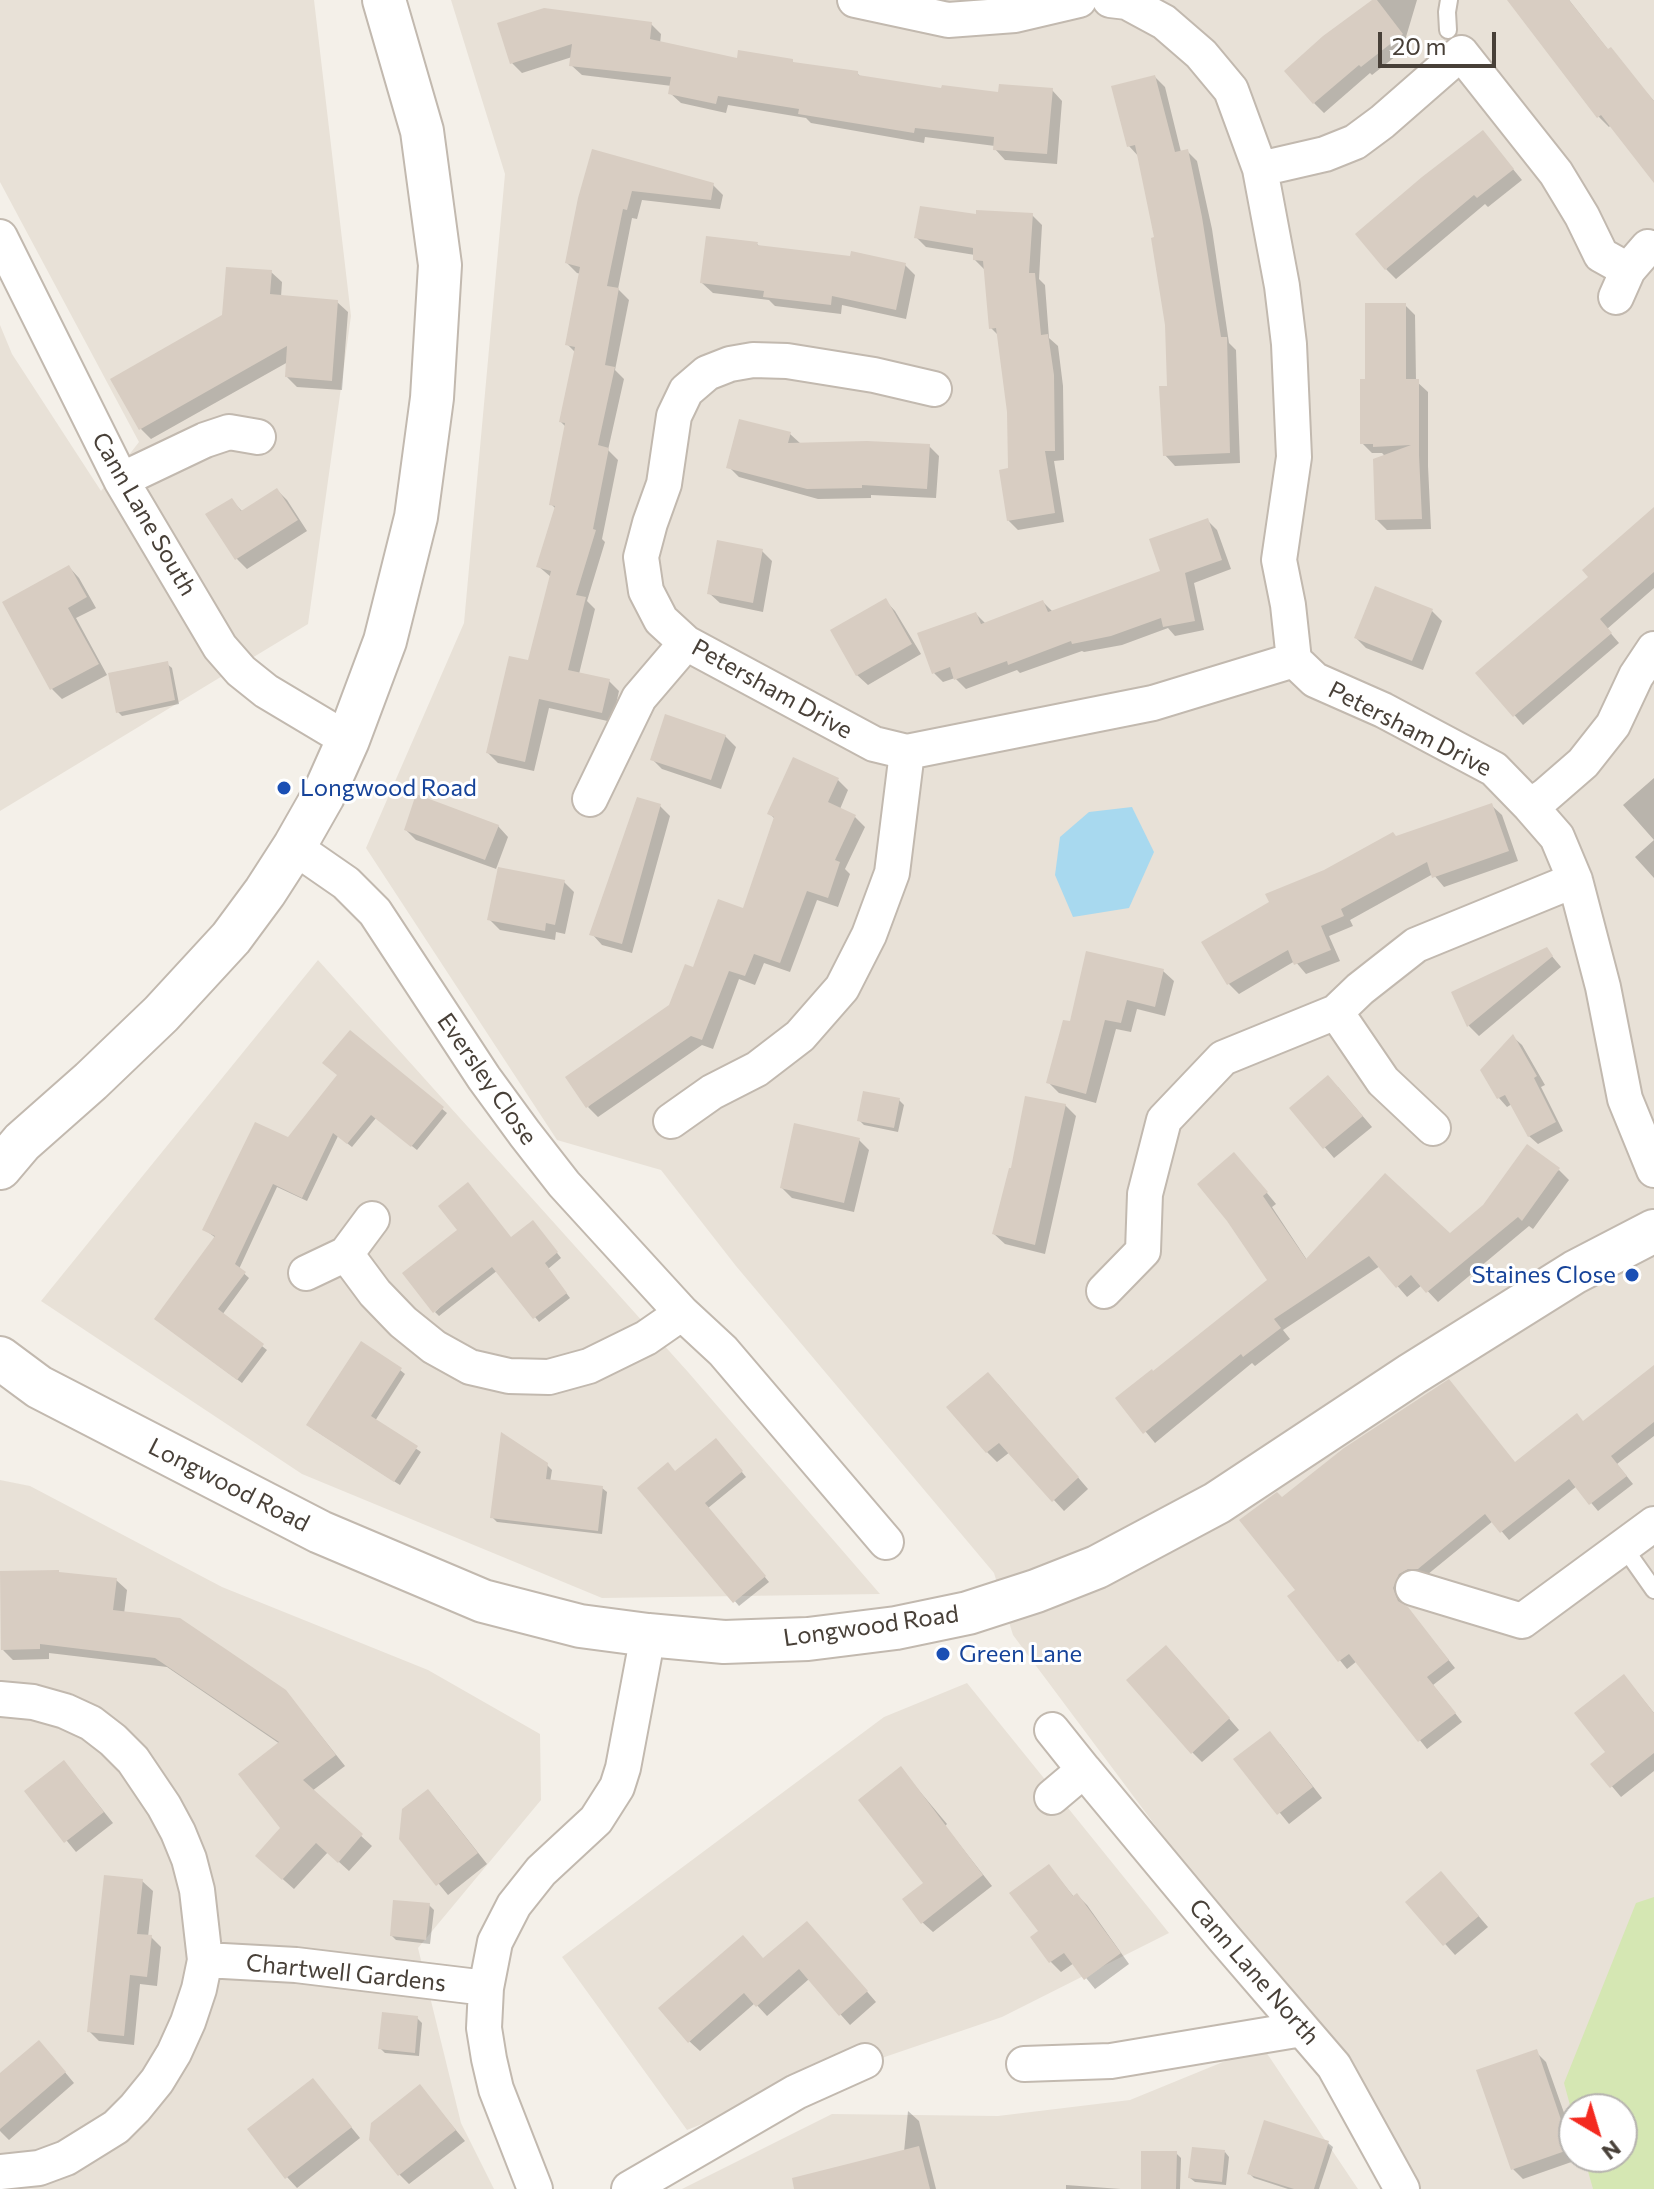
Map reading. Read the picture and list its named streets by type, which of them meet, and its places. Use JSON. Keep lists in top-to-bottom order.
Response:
{
  "streets": {
    "street": [
      "Cann Lane South",
      "Petersham Drive",
      "Eversley Close",
      "Longwood Road",
      "Cann Lane North",
      "Chartwell Gardens"
    ]
  },
  "places": ["Longwood Road", "Staines Close", "Green Lane"],
  "scale_bar": "20 m",
  "north": "bottom right"
}
